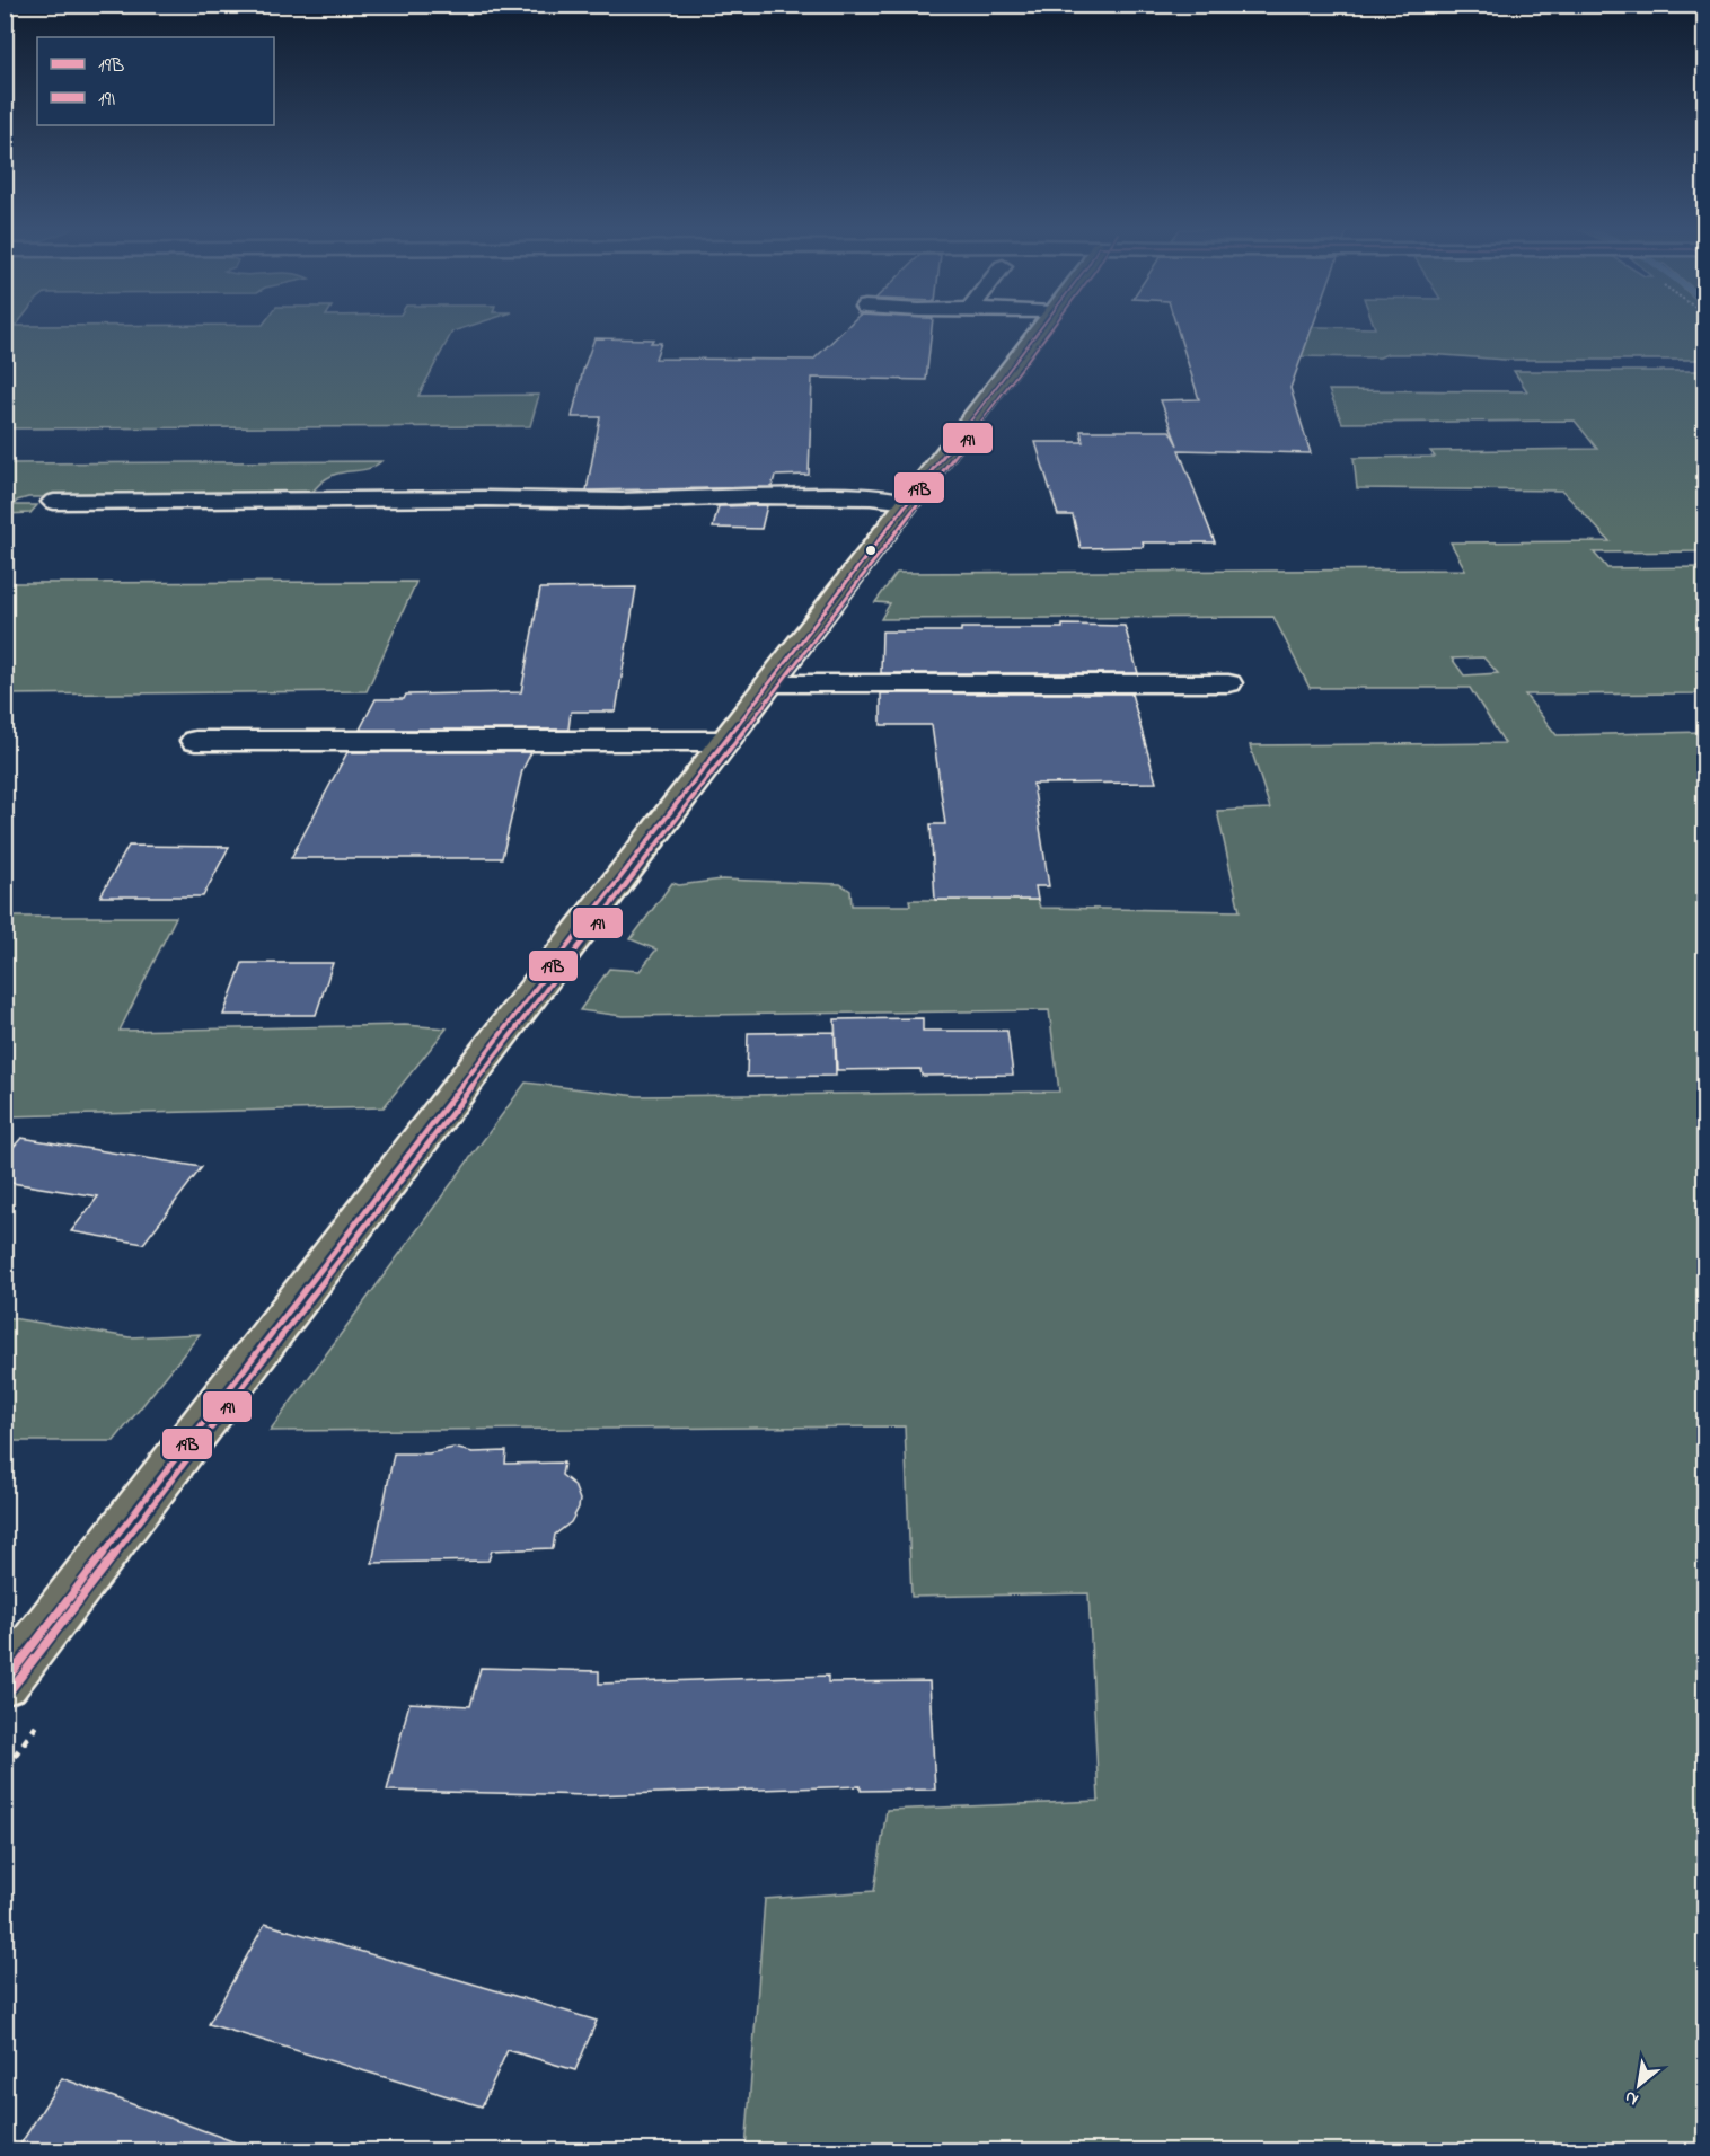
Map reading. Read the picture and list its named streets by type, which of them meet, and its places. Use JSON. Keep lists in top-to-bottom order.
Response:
{
  "lines": ["transit line 19B", "transit line 19I"],
  "legend": ["19B", "19I"],
  "north": "bottom left"
}
